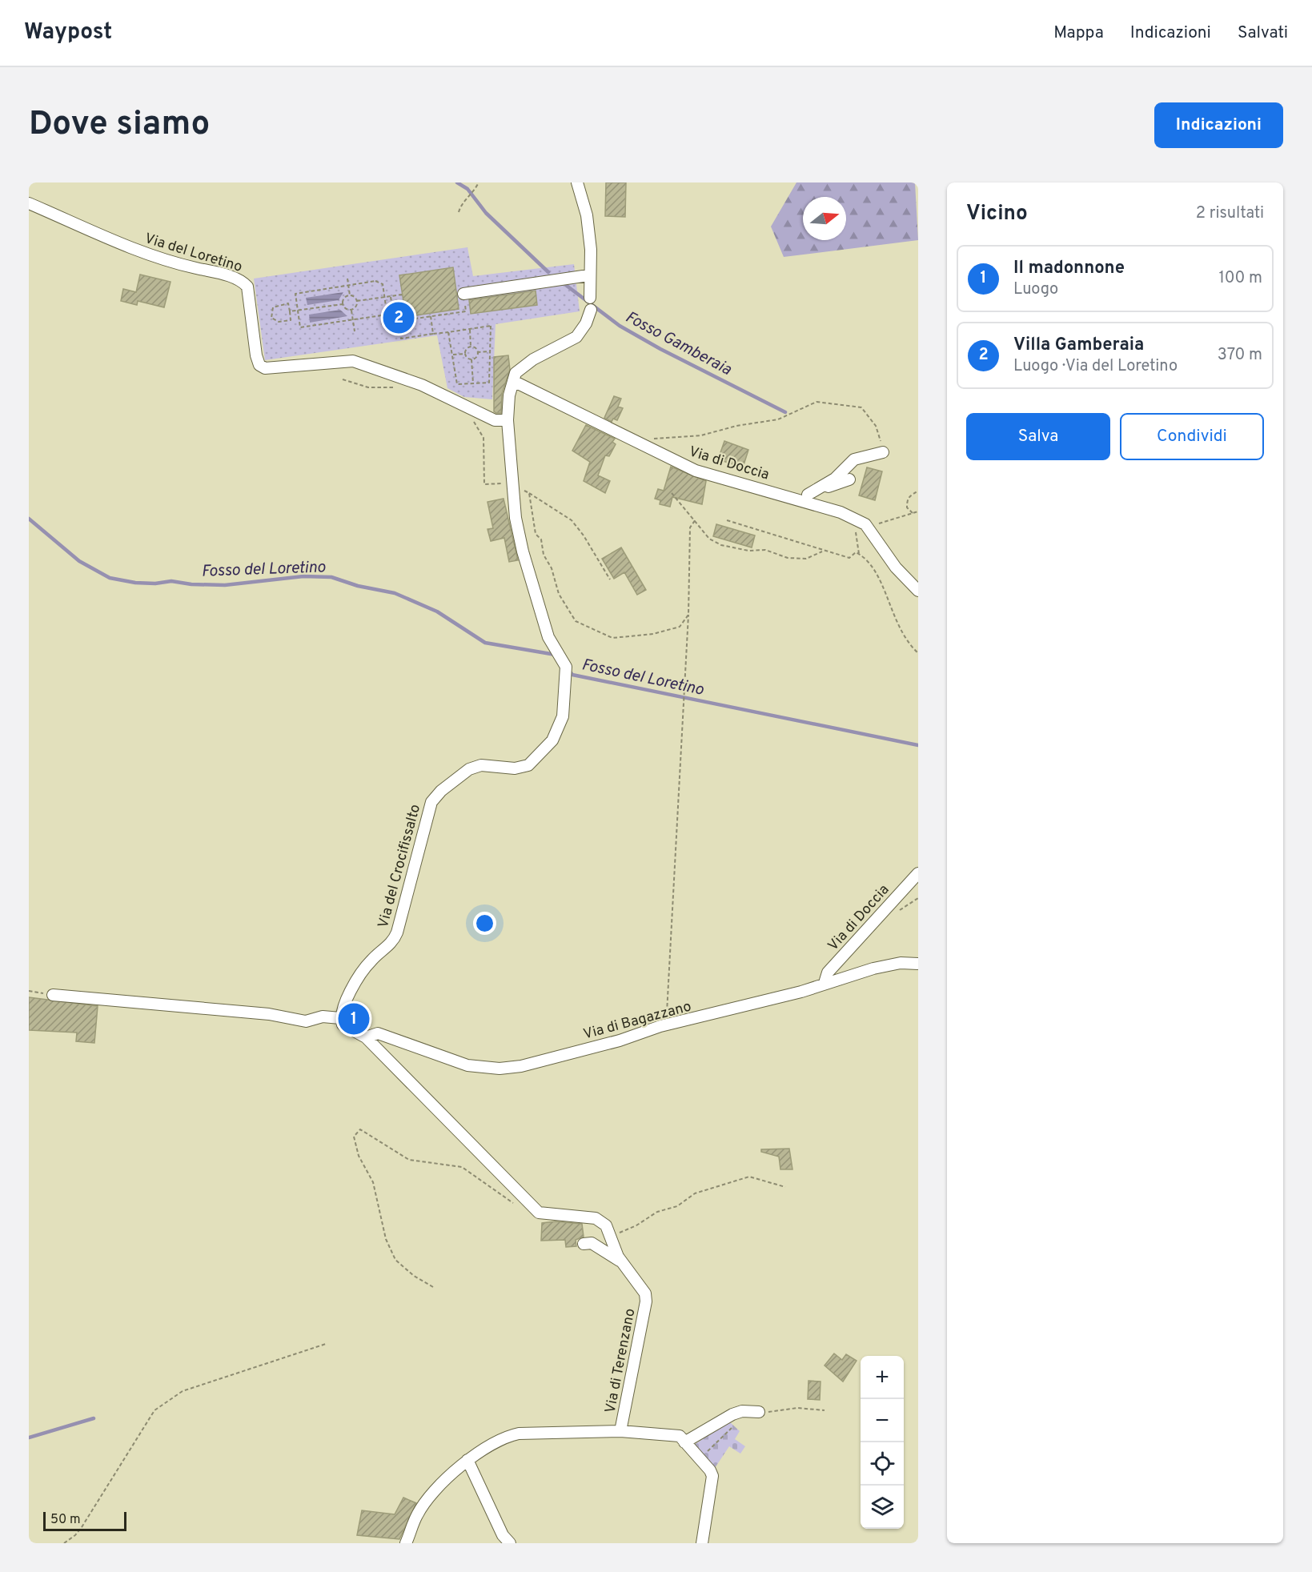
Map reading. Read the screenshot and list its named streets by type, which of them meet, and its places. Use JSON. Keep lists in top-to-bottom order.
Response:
{
  "streets": {
    "street": [
      "Via del Loretino",
      "Via di Doccia",
      "Via del Crocifissalto",
      "Via di Bagazzano",
      "Via di Terenzano"
    ]
  },
  "crossings": [
    ["Via del Loretino", "Via del Crocifissalto"],
    ["Via di Doccia", "Via del Crocifissalto"],
    ["Via di Doccia", "Via di Bagazzano"]
  ],
  "water": ["Fosso Gamberaia", "Fosso del Loretino"],
  "scale_bar": "50 m",
  "north": "right",
  "page": {
    "header": "Waypost",
    "nav": ["Mappa", "Indicazioni", "Salvati"],
    "buttons": [
      "Indicazioni",
      ["Salva", "Condividi"]
    ],
    "title": "Dove siamo",
    "heading": ["Vicino", "2 risultati"],
    "list": [
      {
        "mark": "1",
        "name": "Il madonnone",
        "note": "Luogo",
        "value": "100 m"
      },
      {
        "mark": "2",
        "name": "Villa Gamberaia",
        "note": "Luogo · Via del Loretino",
        "value": "370 m"
      }
    ],
    "pins": ["2", "1"],
    "map_buttons": ["+", "−"],
    "scale": "50 m"
  }
}
